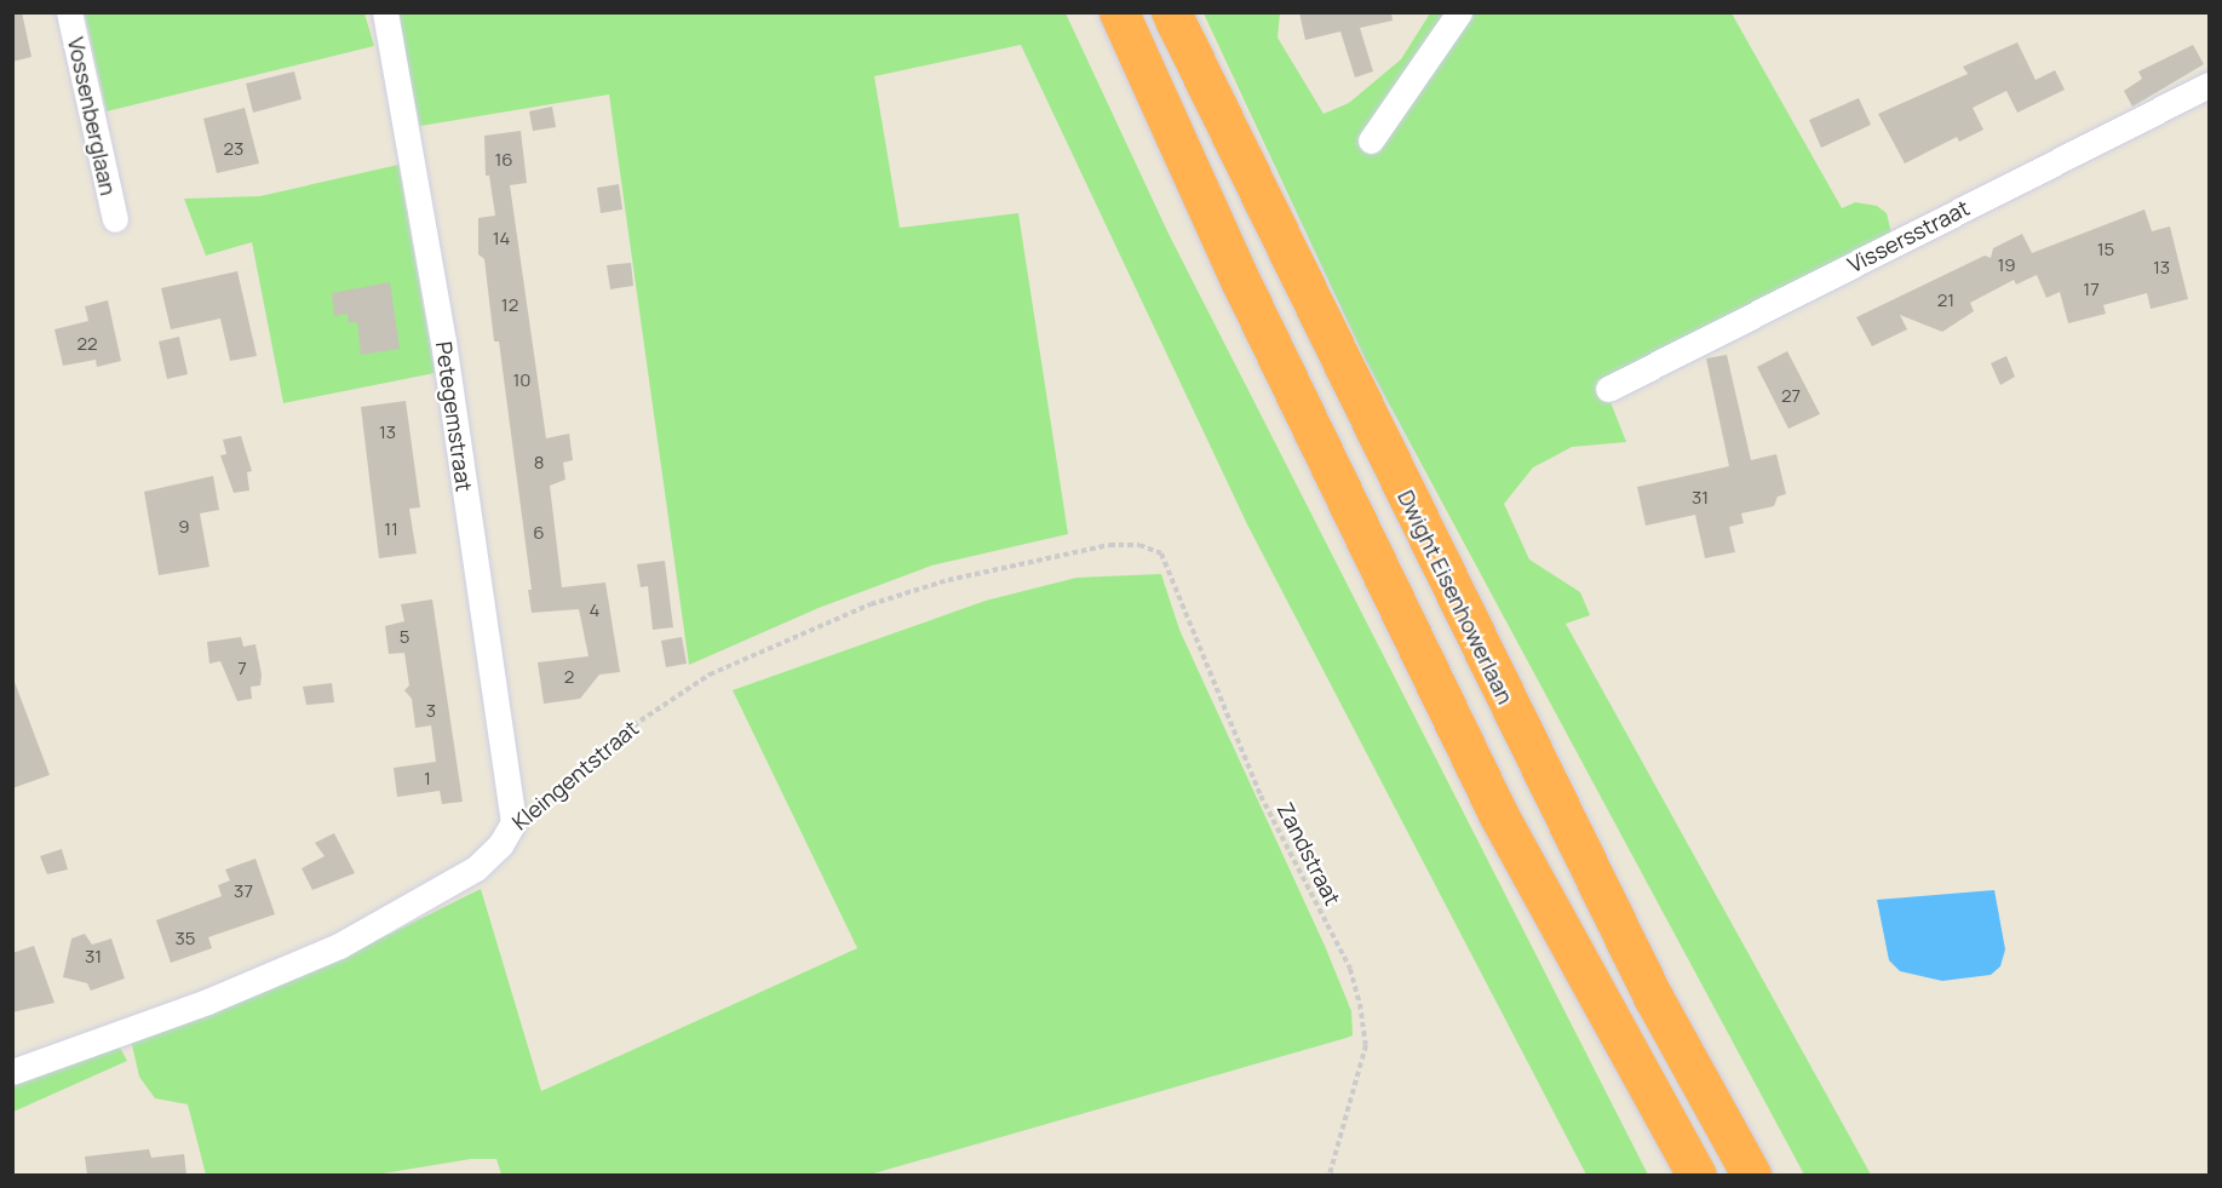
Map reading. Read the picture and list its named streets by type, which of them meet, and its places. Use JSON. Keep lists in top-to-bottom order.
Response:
{
  "streets": {
    "highway": ["Dwight Eisenhowerlaan"],
    "street": [
      "Vossenberglaan",
      "Vissersstraat",
      "Petegemstraat",
      "Kleingentstraat"
    ],
    "path": ["Zandstraat"]
  },
  "crossings": [
    ["Petegemstraat", "Kleingentstraat"],
    ["Kleingentstraat", "Zandstraat"]
  ],
  "house_numbers": [
    "23",
    "16",
    "14",
    "15",
    "19",
    "13",
    "17",
    "21",
    "12",
    "22",
    "10",
    "27",
    "13",
    "8",
    "31",
    "9",
    "11",
    "6",
    "4",
    "5",
    "7",
    "2",
    "3",
    "1",
    "37",
    "35",
    "31"
  ]
}
